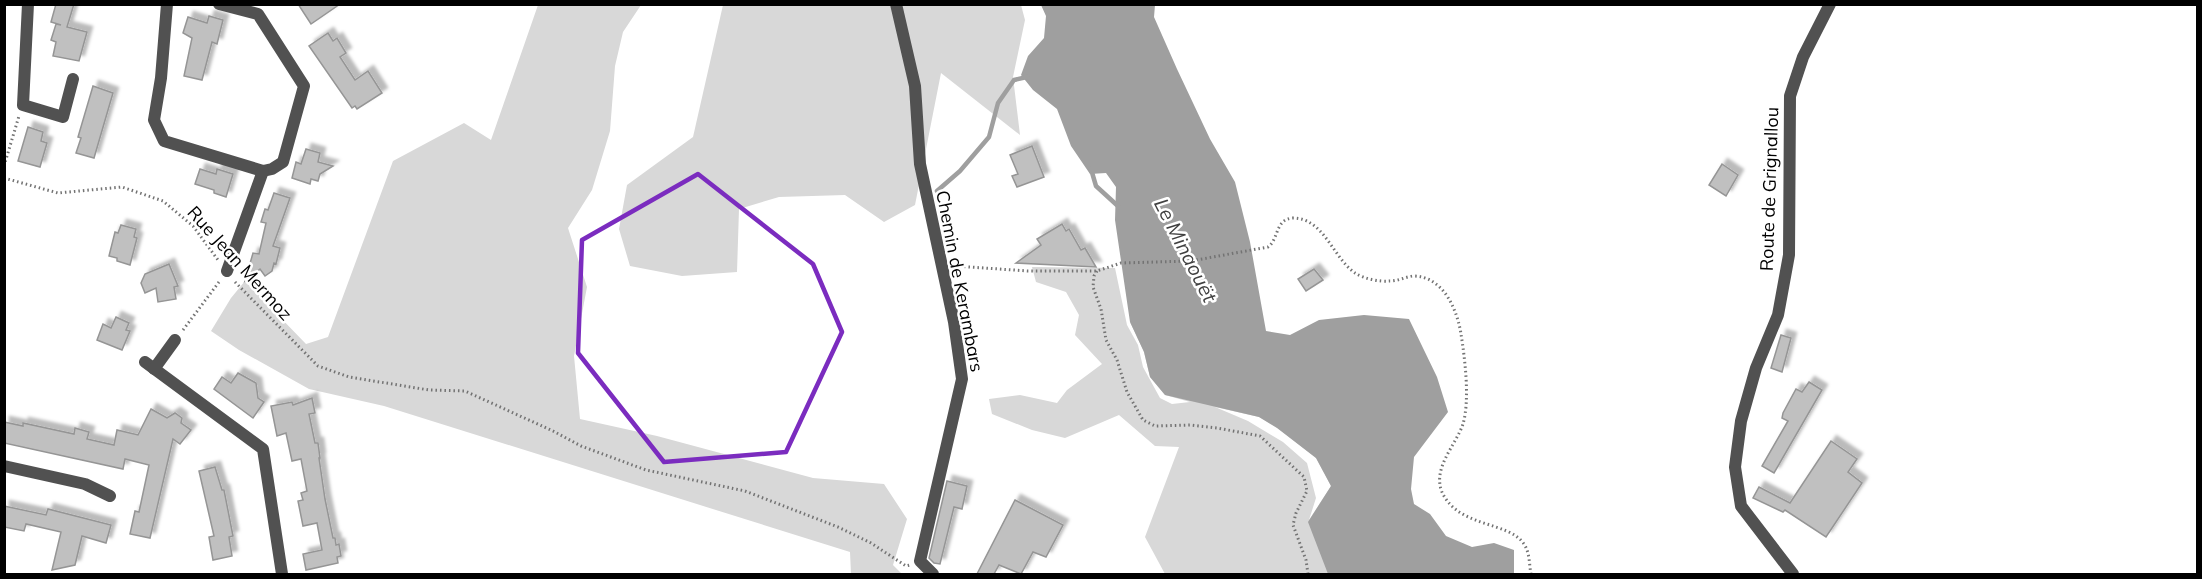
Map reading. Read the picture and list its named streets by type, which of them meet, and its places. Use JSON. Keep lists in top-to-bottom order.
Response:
{
  "streets": {
    "street": ["Route de Grignallou", "Chemin de Kerambars"],
    "path": ["Rue Jean Mermoz"]
  },
  "crossings": [
    ["Rue Jean Mermoz", "Chemin de Kerambars"]
  ],
  "water": ["Le Minaouët"]
}
